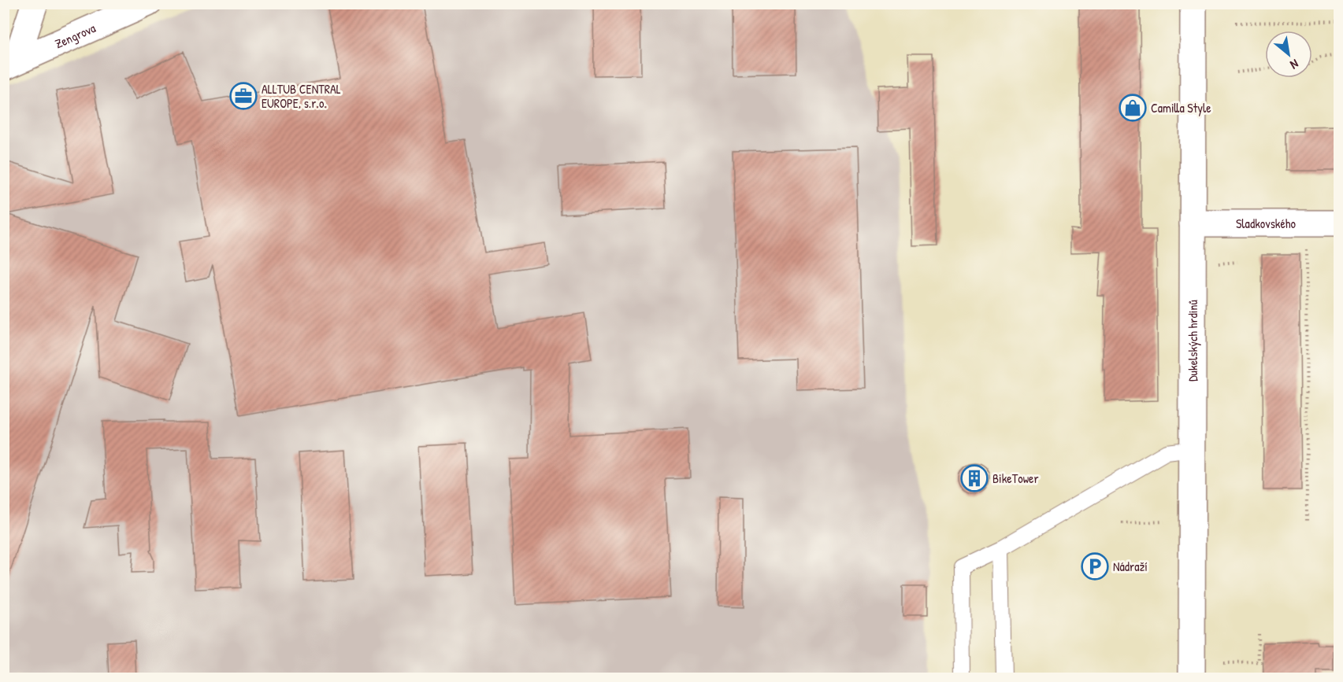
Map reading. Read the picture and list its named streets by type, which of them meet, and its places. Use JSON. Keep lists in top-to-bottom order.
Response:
{
  "streets": {
    "street": ["Zengrova", "Sladkovského", "Dukelských hrdinů"]
  },
  "crossings": [
    ["Sladkovského", "Dukelských hrdinů"]
  ],
  "places": {
    "office": ["ALLTUB CENTRAL EUROPE, s.r.o."],
    "shop": ["Camilla Style"],
    "building": ["BikeTower"],
    "parking": ["Nádraží"]
  },
  "north": "bottom right"
}
